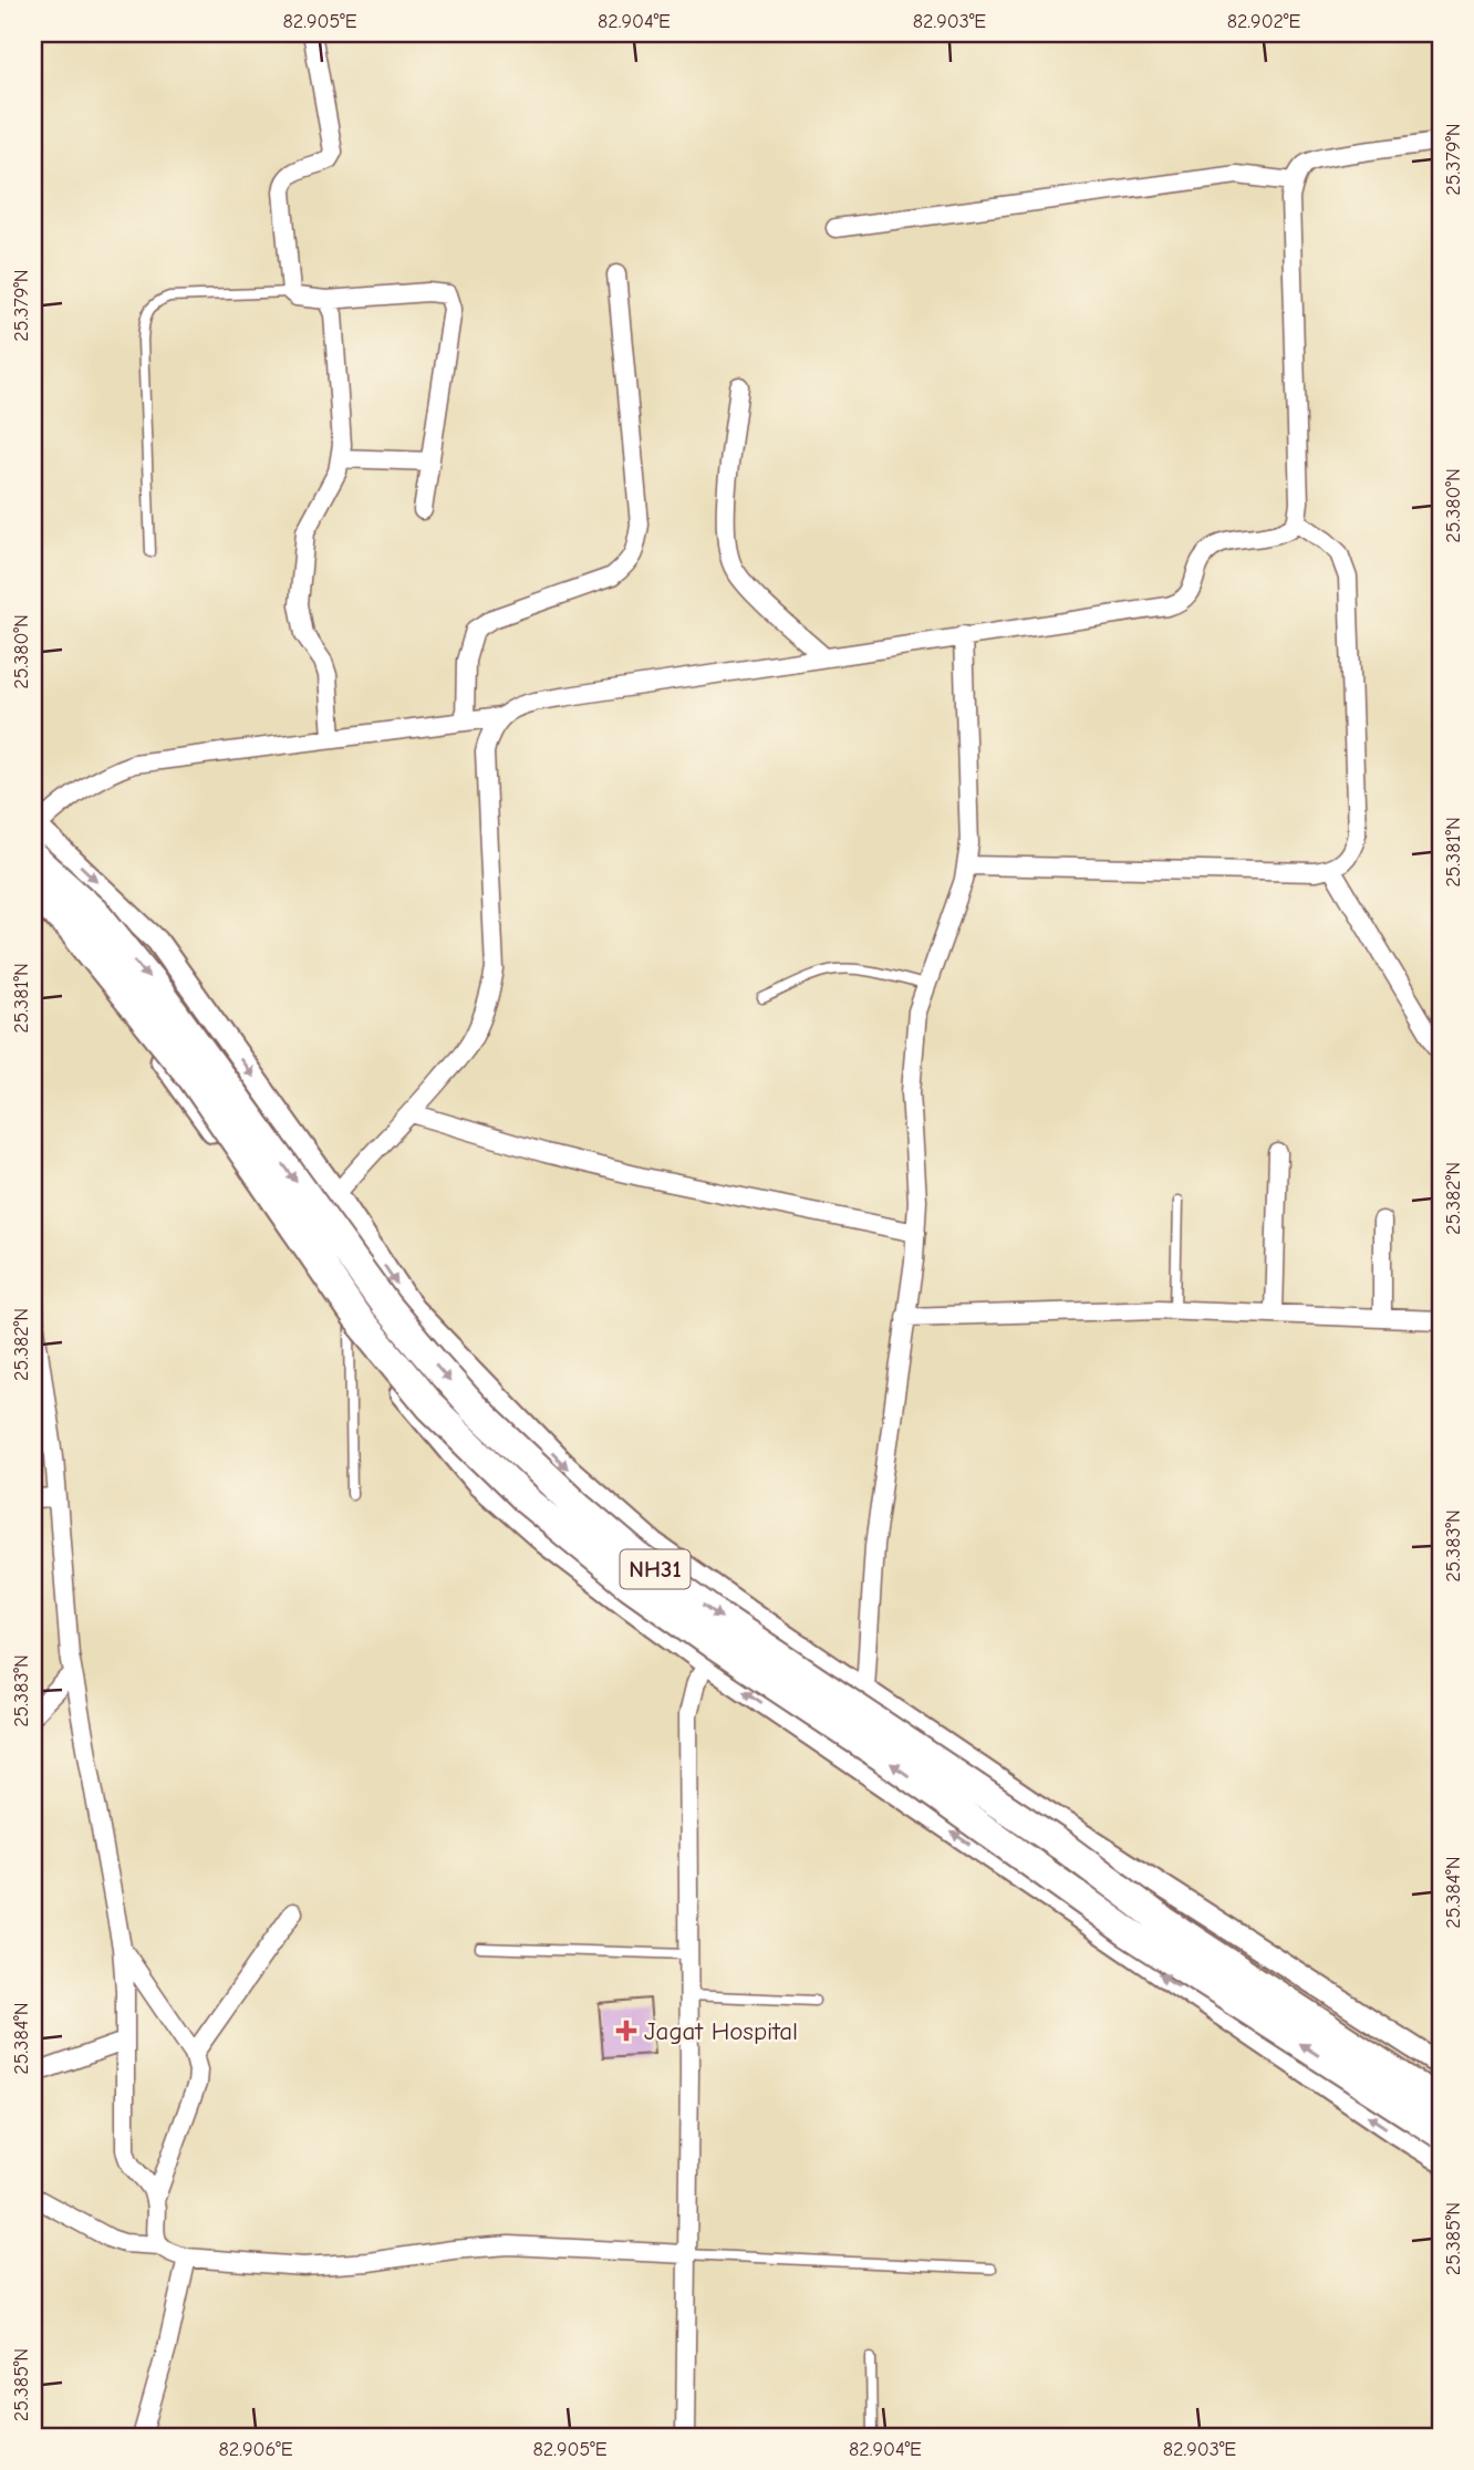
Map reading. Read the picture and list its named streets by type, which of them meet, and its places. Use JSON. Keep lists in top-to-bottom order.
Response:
{
  "streets": {
    "highway": ["NH31"]
  },
  "places": {
    "health": ["Jagat Hospital"]
  },
  "coordinates": [
    "82.905°E",
    "82.904°E",
    "82.903°E",
    "82.902°E",
    "25.379°N",
    "25.380°N",
    "25.381°N",
    "25.382°N",
    "25.383°N",
    "25.384°N",
    "25.385°N",
    "82.906°E"
  ]
}
